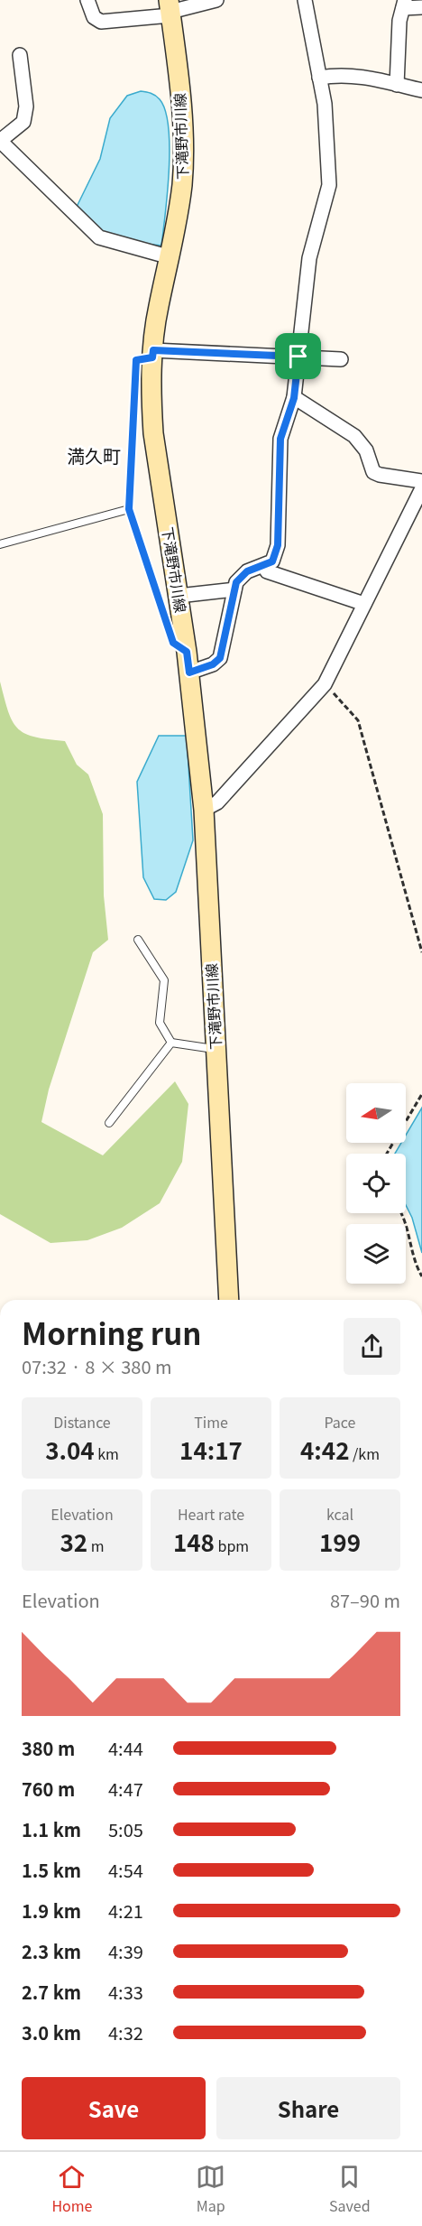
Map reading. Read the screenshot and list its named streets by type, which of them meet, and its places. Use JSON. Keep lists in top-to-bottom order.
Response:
{
  "streets": {
    "main road": ["下滝野市川線"]
  },
  "districts": ["満久町"],
  "north": "left",
  "page": {
    "heading": ["Morning run", "07:32 · 8 × 380 m"],
    "stats": [
      ["Distance", "3.04 km"],
      ["Time", "14:17"],
      ["Pace", "4:42 /km"],
      ["Elevation", "32 m"],
      ["Heart rate", "148 bpm"],
      ["kcal", "199"]
    ],
    "chart": ["Elevation", "87–90 m"],
    "list": [
      {
        "name": "380 m",
        "note": "4:44"
      },
      {
        "name": "760 m",
        "note": "4:47"
      },
      {
        "name": "1.1 km",
        "note": "5:05"
      },
      {
        "name": "1.5 km",
        "note": "4:54"
      },
      {
        "name": "1.9 km",
        "note": "4:21"
      },
      {
        "name": "2.3 km",
        "note": "4:39"
      },
      {
        "name": "2.7 km",
        "note": "4:33"
      },
      {
        "name": "3.0 km",
        "note": "4:32"
      }
    ],
    "buttons": ["Save", "Share"],
    "tabs": ["Home", "Map", "Saved"]
  }
}
